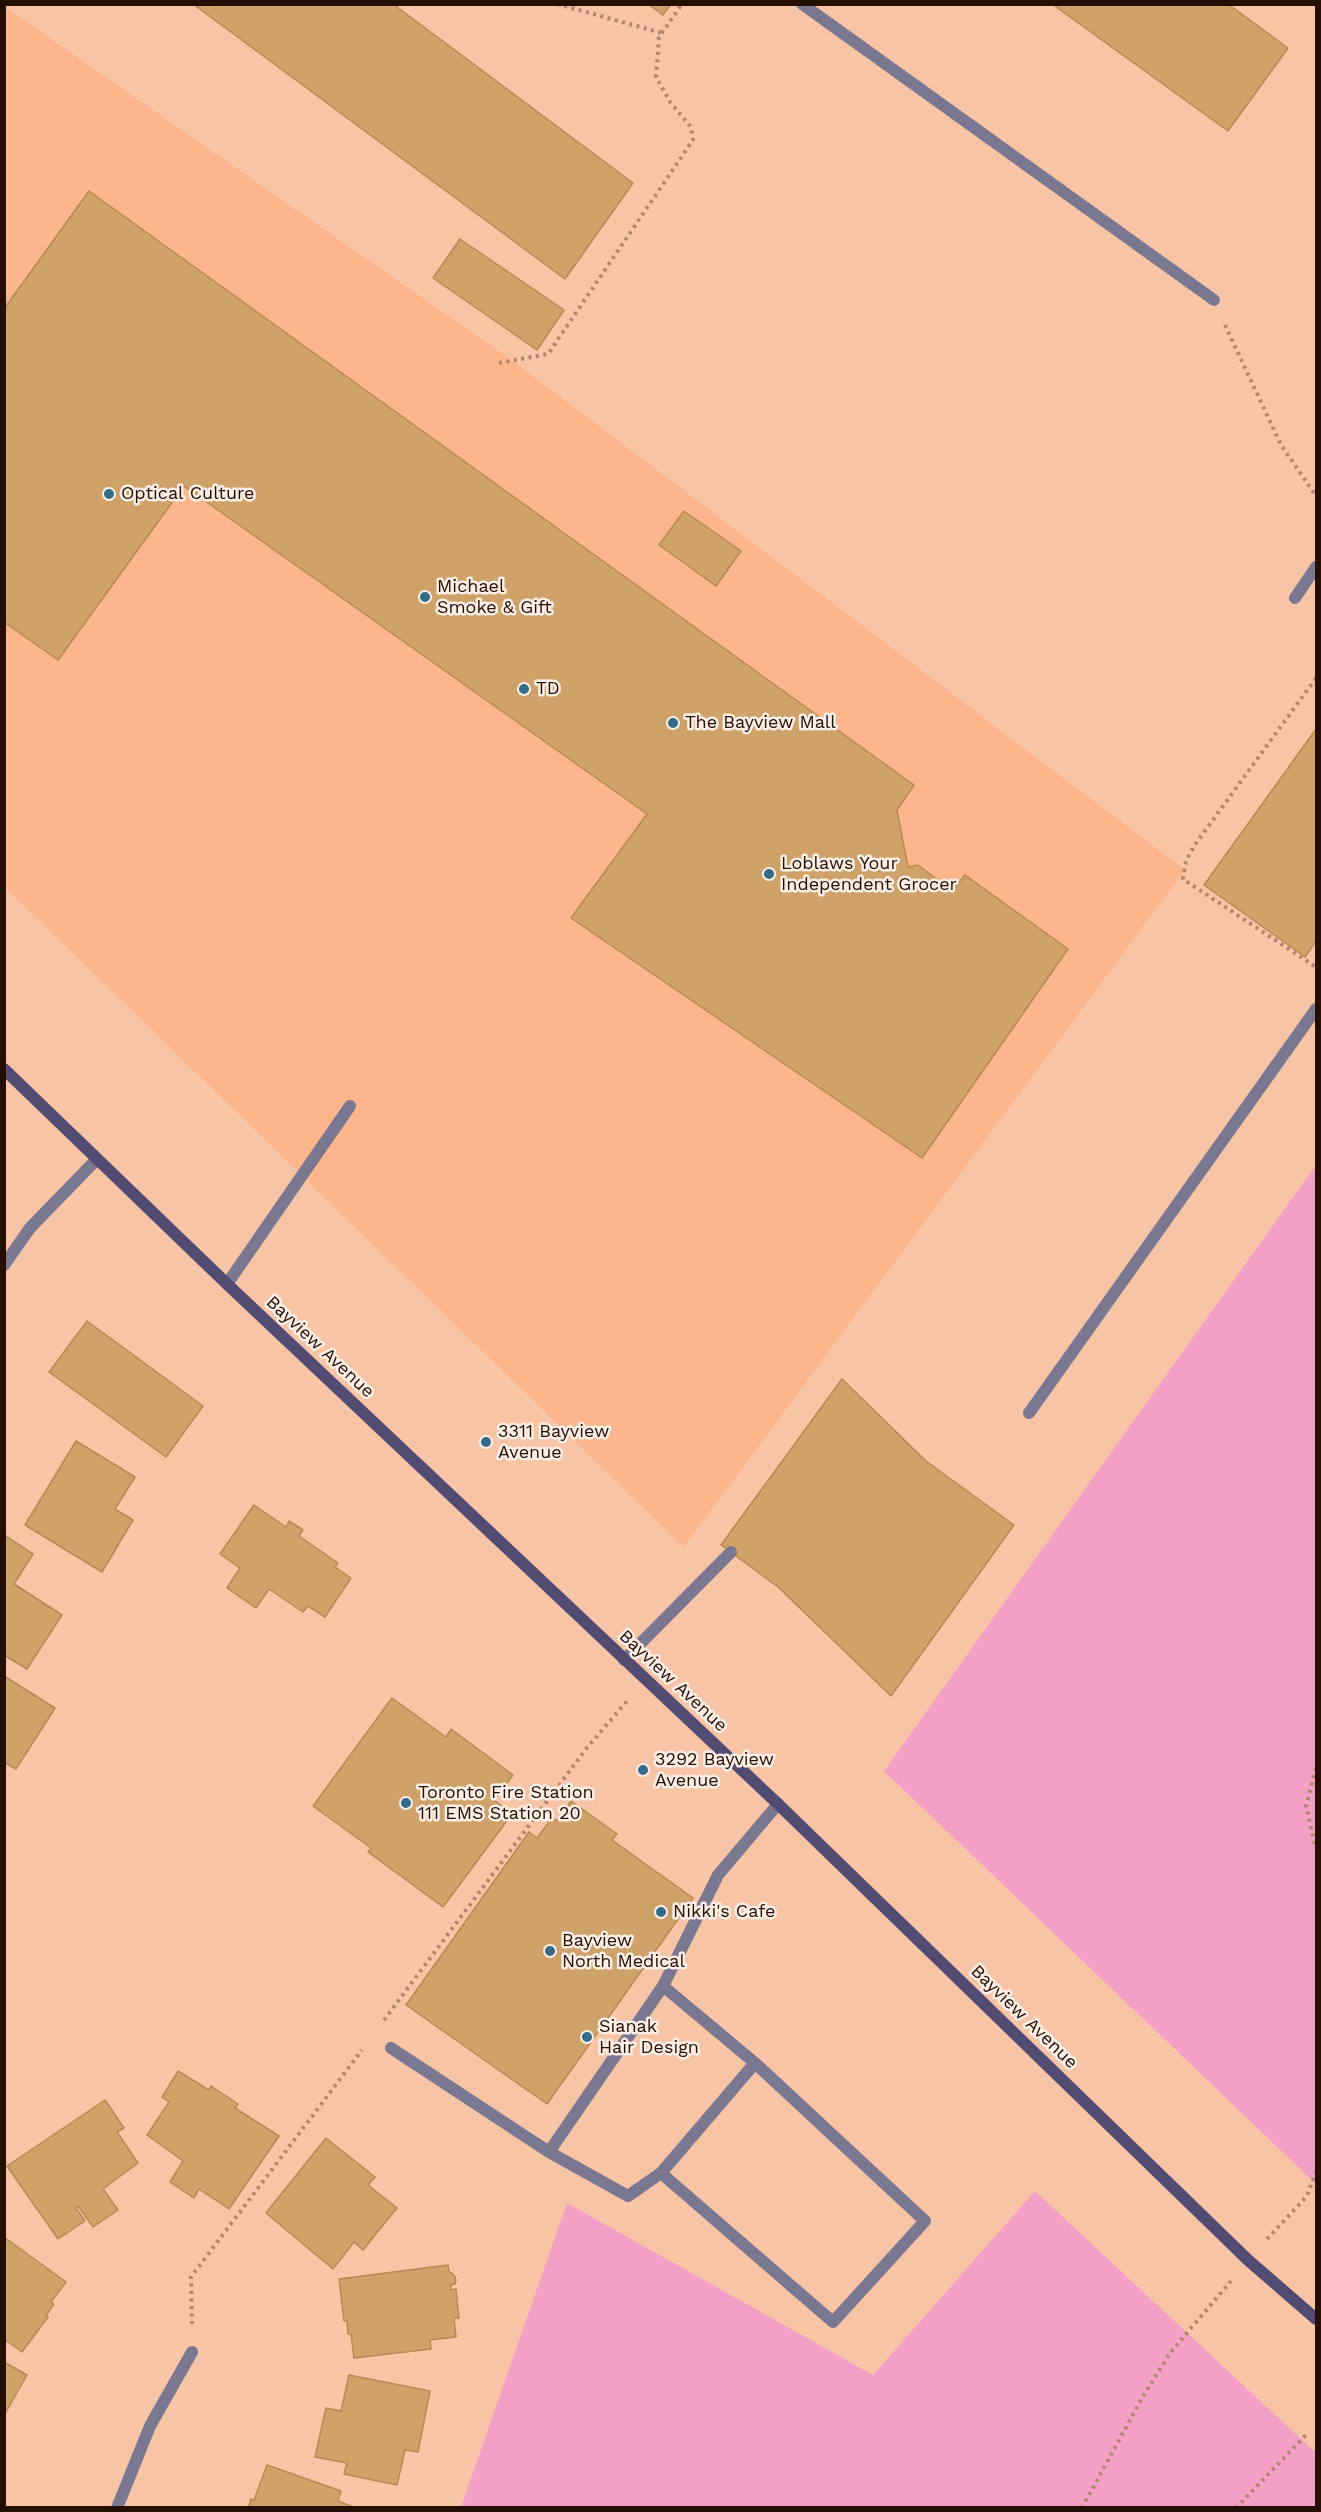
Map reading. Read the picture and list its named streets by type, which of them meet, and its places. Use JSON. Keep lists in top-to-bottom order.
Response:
{
  "streets": {
    "main road": ["Bayview Avenue"]
  },
  "places": [
    "Optical Culture",
    "Michael Smoke & Gift",
    "TD",
    "The Bayview Mall",
    "Loblaws Your Independent Grocer",
    "3311 Bayview Avenue",
    "3292 Bayview Avenue",
    "Toronto Fire Station 111 EMS Station 20",
    "Nikki's Cafe",
    "Bayview North Medical",
    "Sianak Hair Design"
  ]
}
